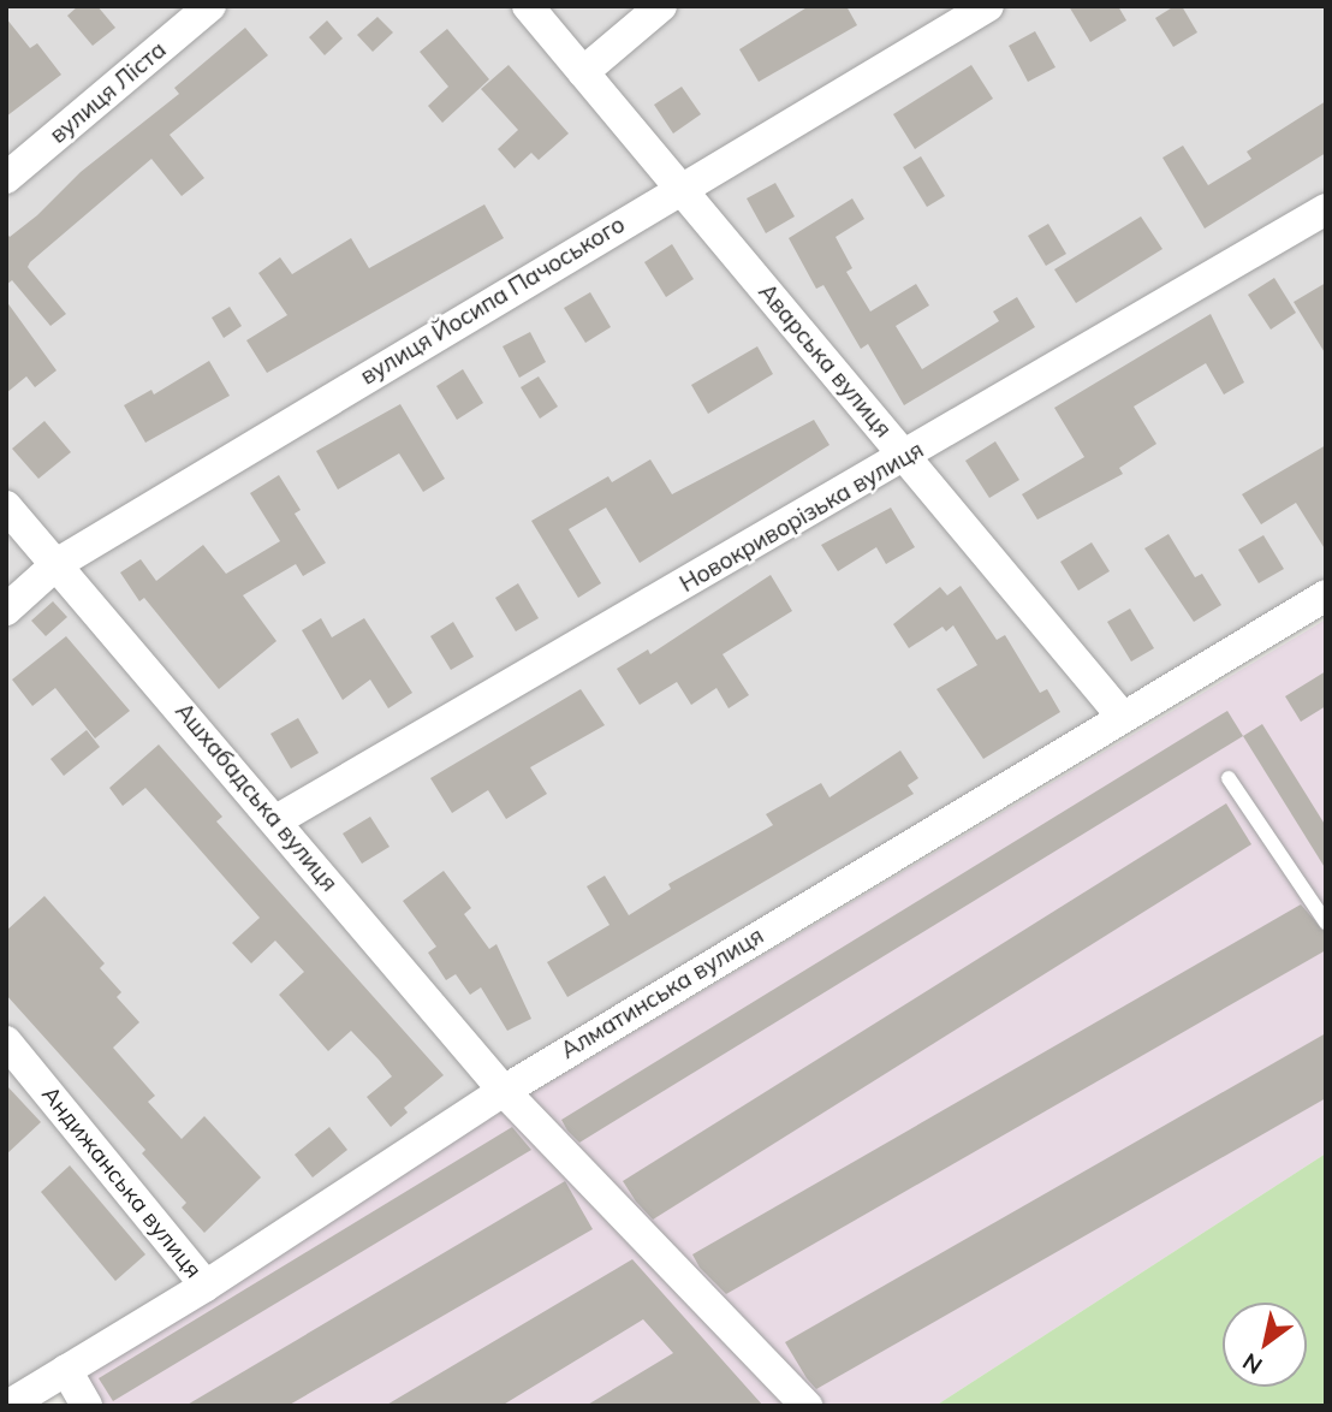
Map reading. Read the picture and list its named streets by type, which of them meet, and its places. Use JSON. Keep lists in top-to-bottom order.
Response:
{
  "streets": {
    "street": [
      "вулиця Ліста",
      "вулиця Йосипа Пачоського",
      "Аварська вулиця",
      "Новокриворізька вулиця",
      "Ашхабадська вулиця",
      "Алматинська вулиця",
      "Андижанська вулиця"
    ]
  },
  "crossings": [
    ["вулиця Йосипа Пачоського", "Аварська вулиця"],
    ["вулиця Йосипа Пачоського", "Ашхабадська вулиця"],
    ["Аварська вулиця", "Новокриворізька вулиця"],
    ["Аварська вулиця", "Алматинська вулиця"],
    ["Новокриворізька вулиця", "Ашхабадська вулиця"],
    ["Ашхабадська вулиця", "Алматинська вулиця"],
    ["Алматинська вулиця", "Андижанська вулиця"]
  ],
  "north": "bottom left"
}
